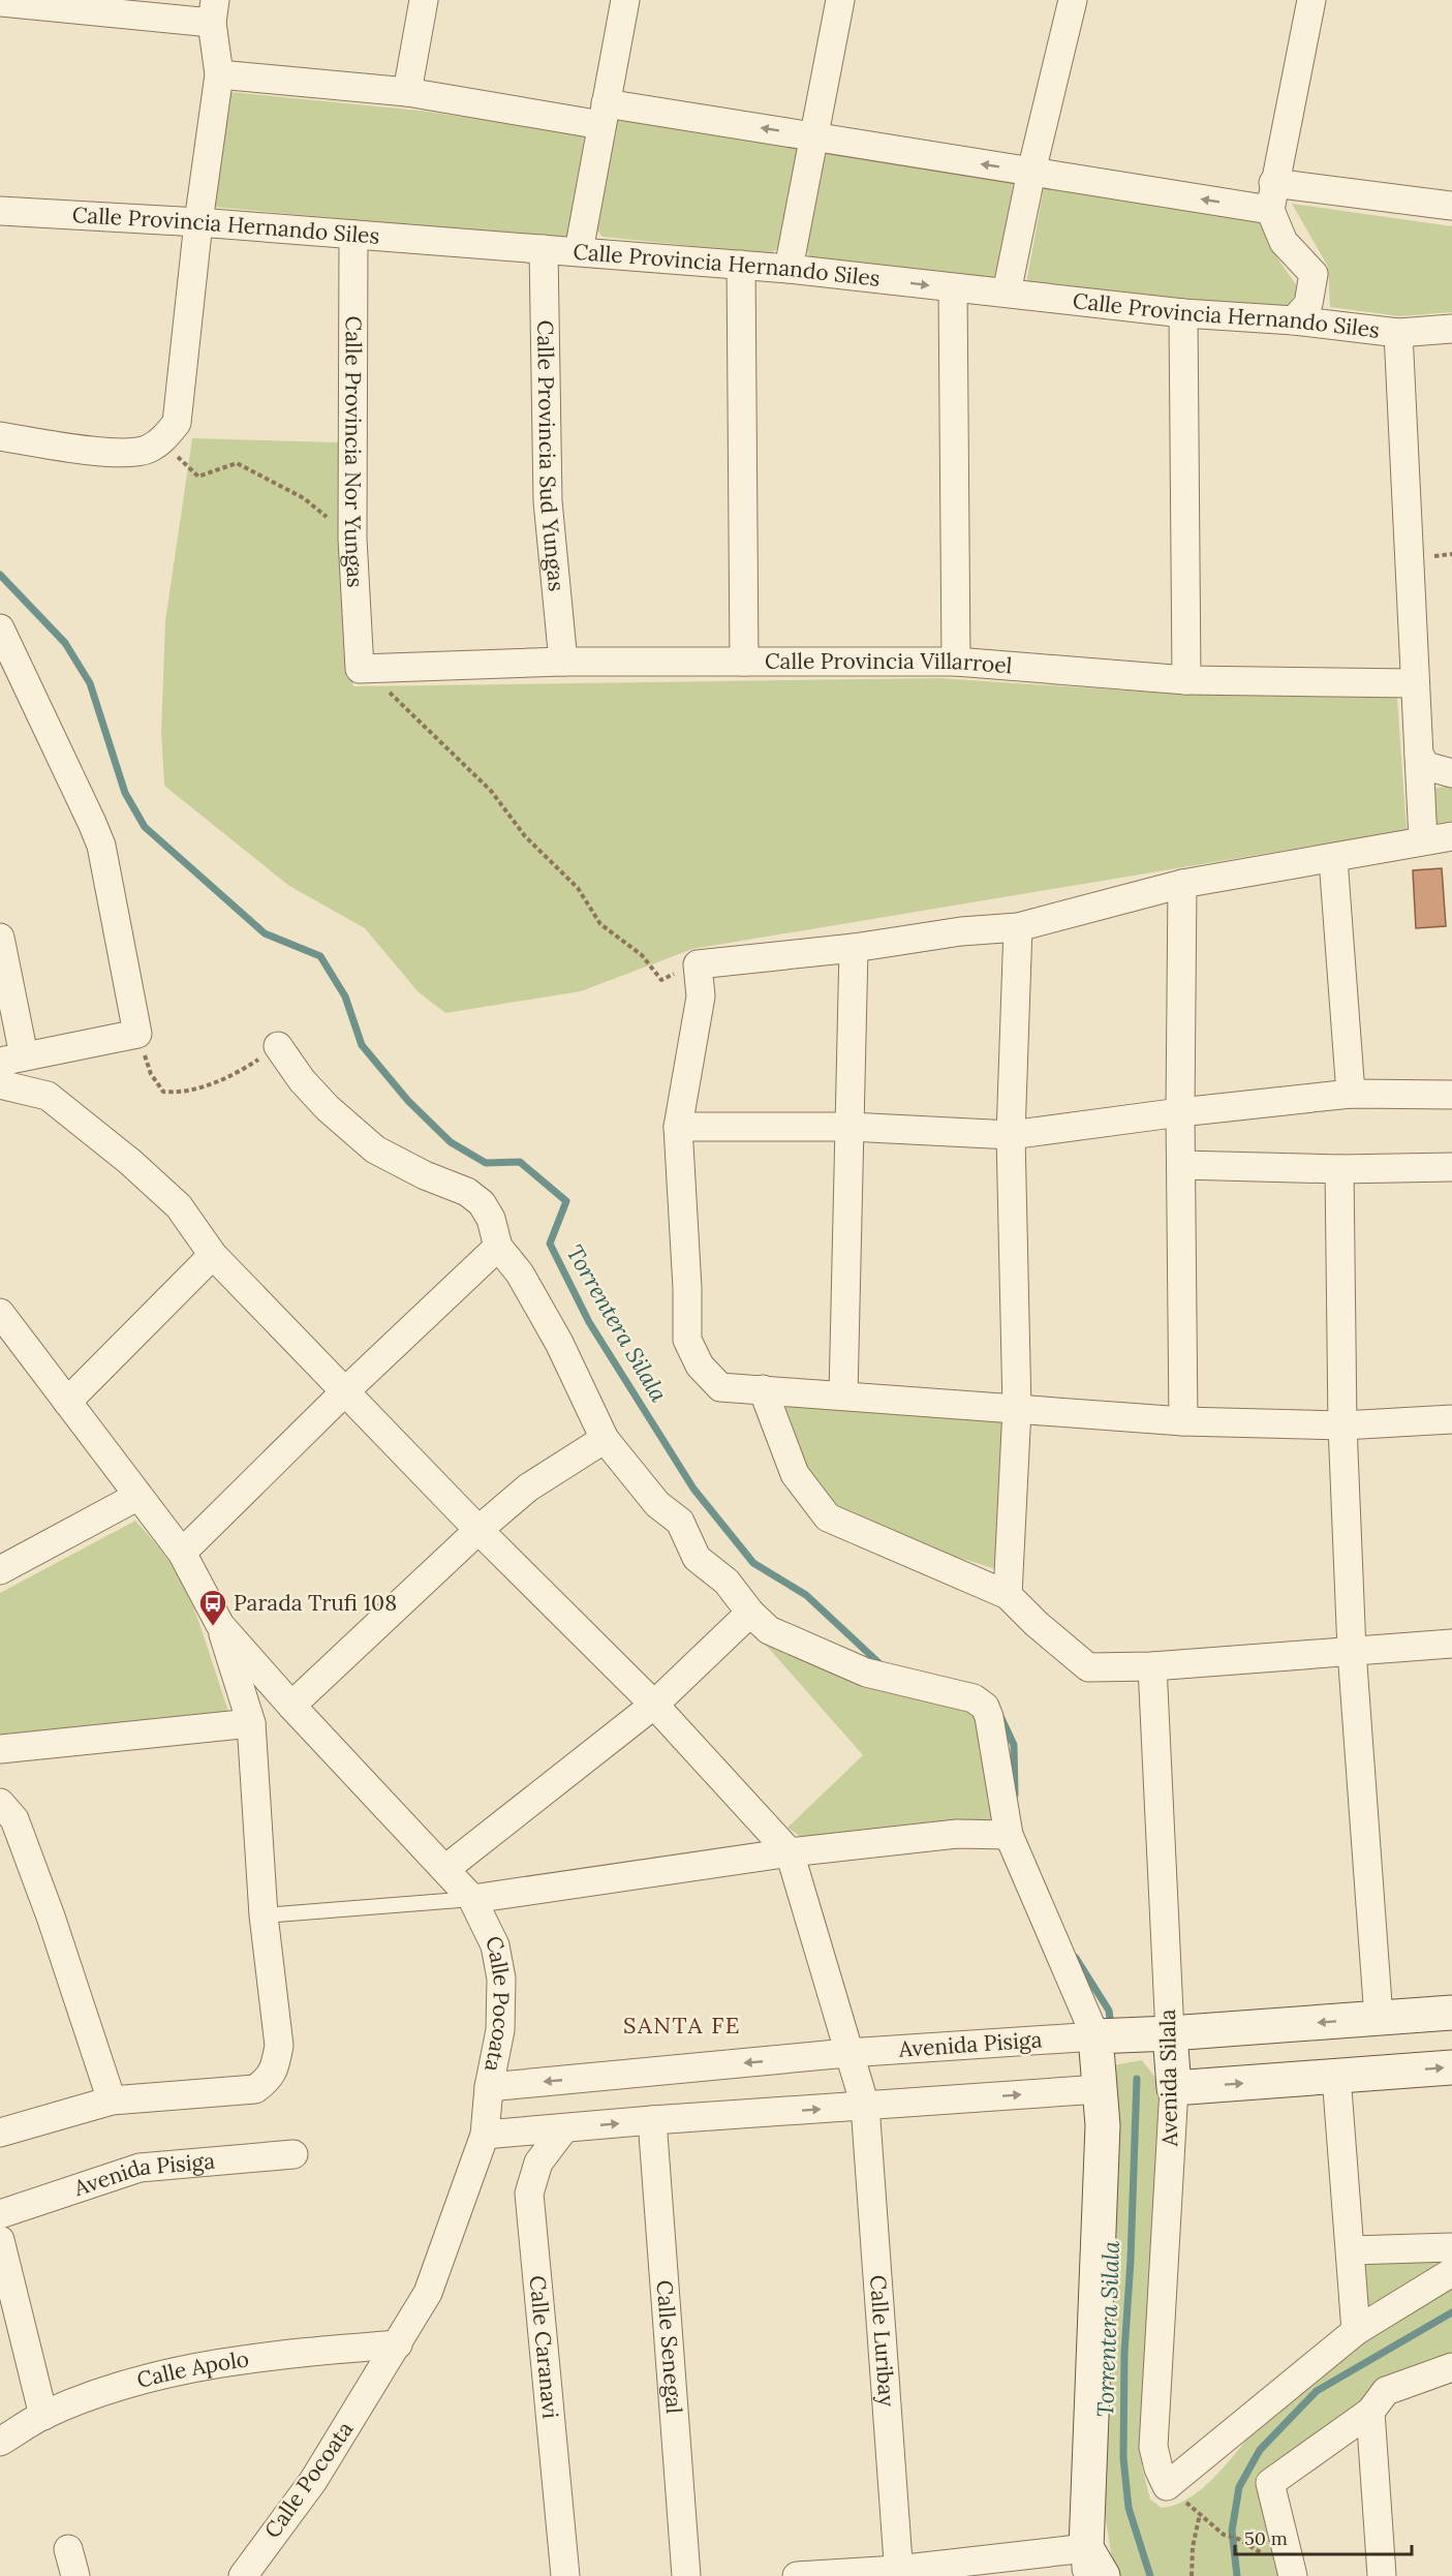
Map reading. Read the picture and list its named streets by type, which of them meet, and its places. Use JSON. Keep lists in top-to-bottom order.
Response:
{
  "streets": {
    "street": [
      "Calle Provincia Hernando Siles",
      "Calle Provincia Nor Yungas",
      "Calle Provincia Sud Yungas",
      "Calle Provincia Villarroel",
      "Calle Pocoata",
      "Avenida Pisiga",
      "Avenida Silala",
      "Calle Luribay",
      "Calle Caranavi",
      "Calle Senegal",
      "Calle Apolo"
    ]
  },
  "crossings": [
    ["Calle Provincia Hernando Siles", "Calle Provincia Nor Yungas"],
    ["Calle Provincia Hernando Siles", "Calle Provincia Sud Yungas"],
    ["Calle Provincia Nor Yungas", "Calle Provincia Villarroel"],
    ["Calle Provincia Sud Yungas", "Calle Provincia Villarroel"],
    ["Calle Pocoata", "Avenida Pisiga"],
    ["Calle Pocoata", "Calle Apolo"],
    ["Avenida Pisiga", "Avenida Silala"],
    ["Avenida Pisiga", "Calle Luribay"]
  ],
  "districts": ["SANTA FE"],
  "water": ["Torrentera Silala"],
  "places": {
    "bus stop": ["Parada Trufi 108"]
  },
  "scale_bar": "50 m"
}
